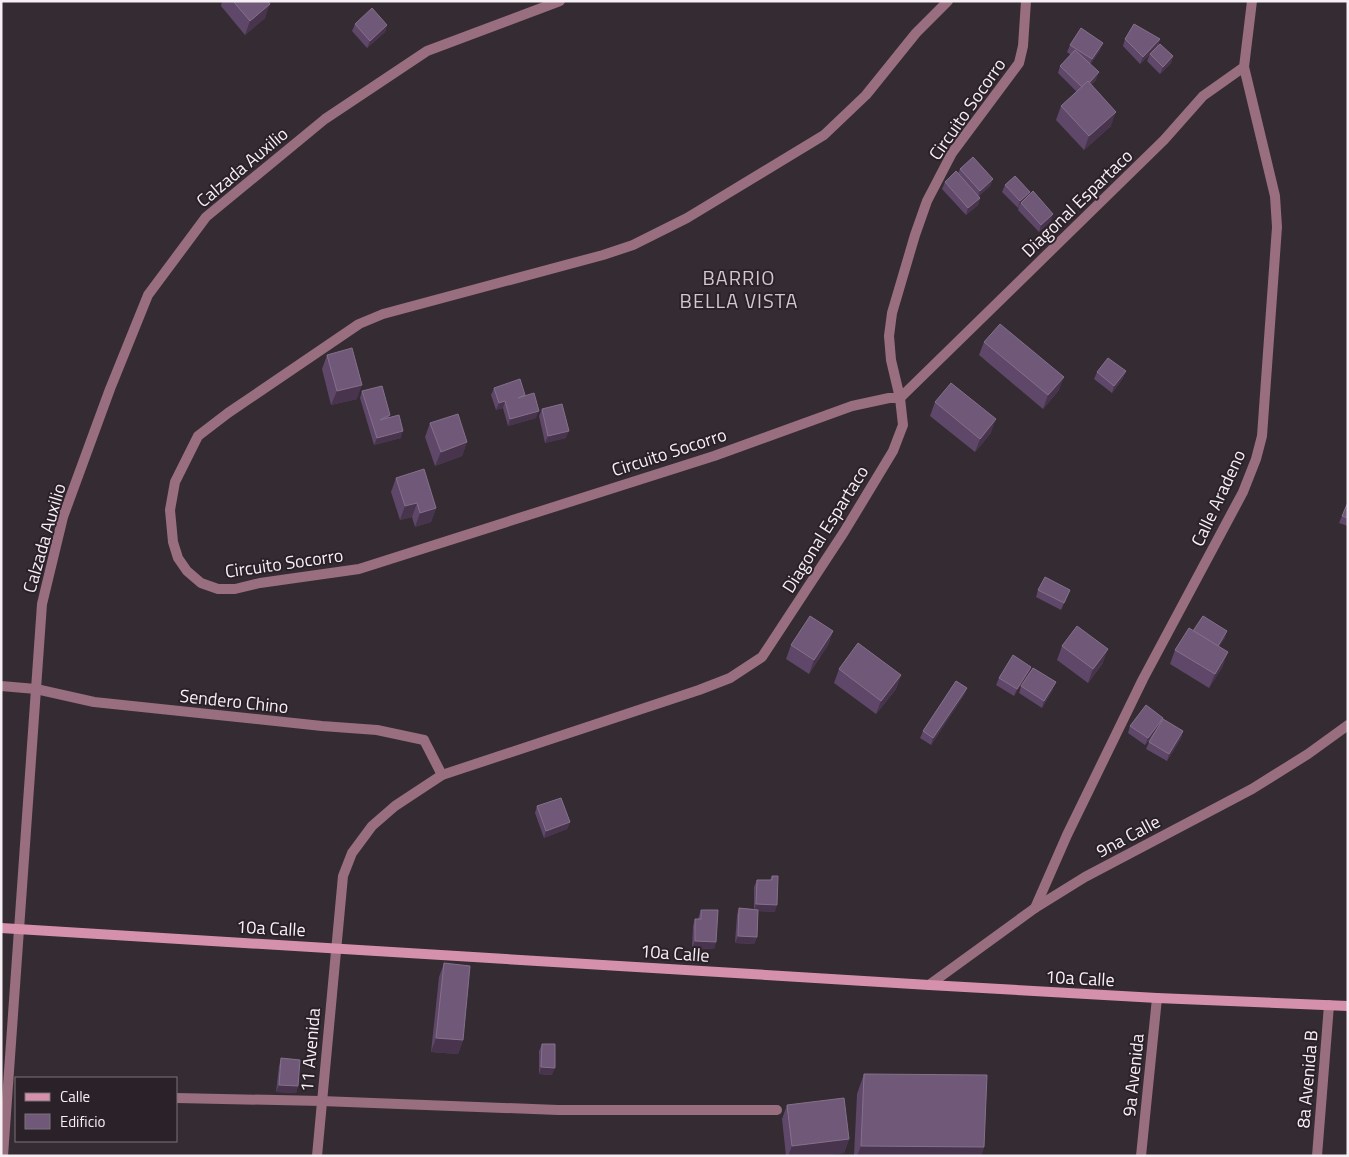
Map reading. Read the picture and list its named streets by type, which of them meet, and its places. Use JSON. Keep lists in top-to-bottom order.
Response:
{
  "streets": {
    "street": [
      "Circuito Socorro",
      "Calzada Auxilio",
      "Diagonal Espartaco",
      "Calle Aradeno",
      "Sendero Chino",
      "9na Calle",
      "10a Calle",
      "11 Avenida",
      "9a Avenida",
      "8a Avenida B"
    ]
  },
  "crossings": [
    ["Circuito Socorro", "Diagonal Espartaco"],
    ["Calzada Auxilio", "Sendero Chino"],
    ["Calzada Auxilio", "10a Calle"],
    ["Diagonal Espartaco", "Calle Aradeno"],
    ["Diagonal Espartaco", "Sendero Chino"],
    ["Diagonal Espartaco", "10a Calle"],
    ["Diagonal Espartaco", "11 Avenida"],
    ["Calle Aradeno", "9na Calle"],
    ["9na Calle", "10a Calle"],
    ["10a Calle", "11 Avenida"],
    ["10a Calle", "9a Avenida"],
    ["10a Calle", "8a Avenida B"]
  ],
  "districts": ["BARRIO BELLA VISTA"],
  "legend": ["Calle", "Edificio"]
}
